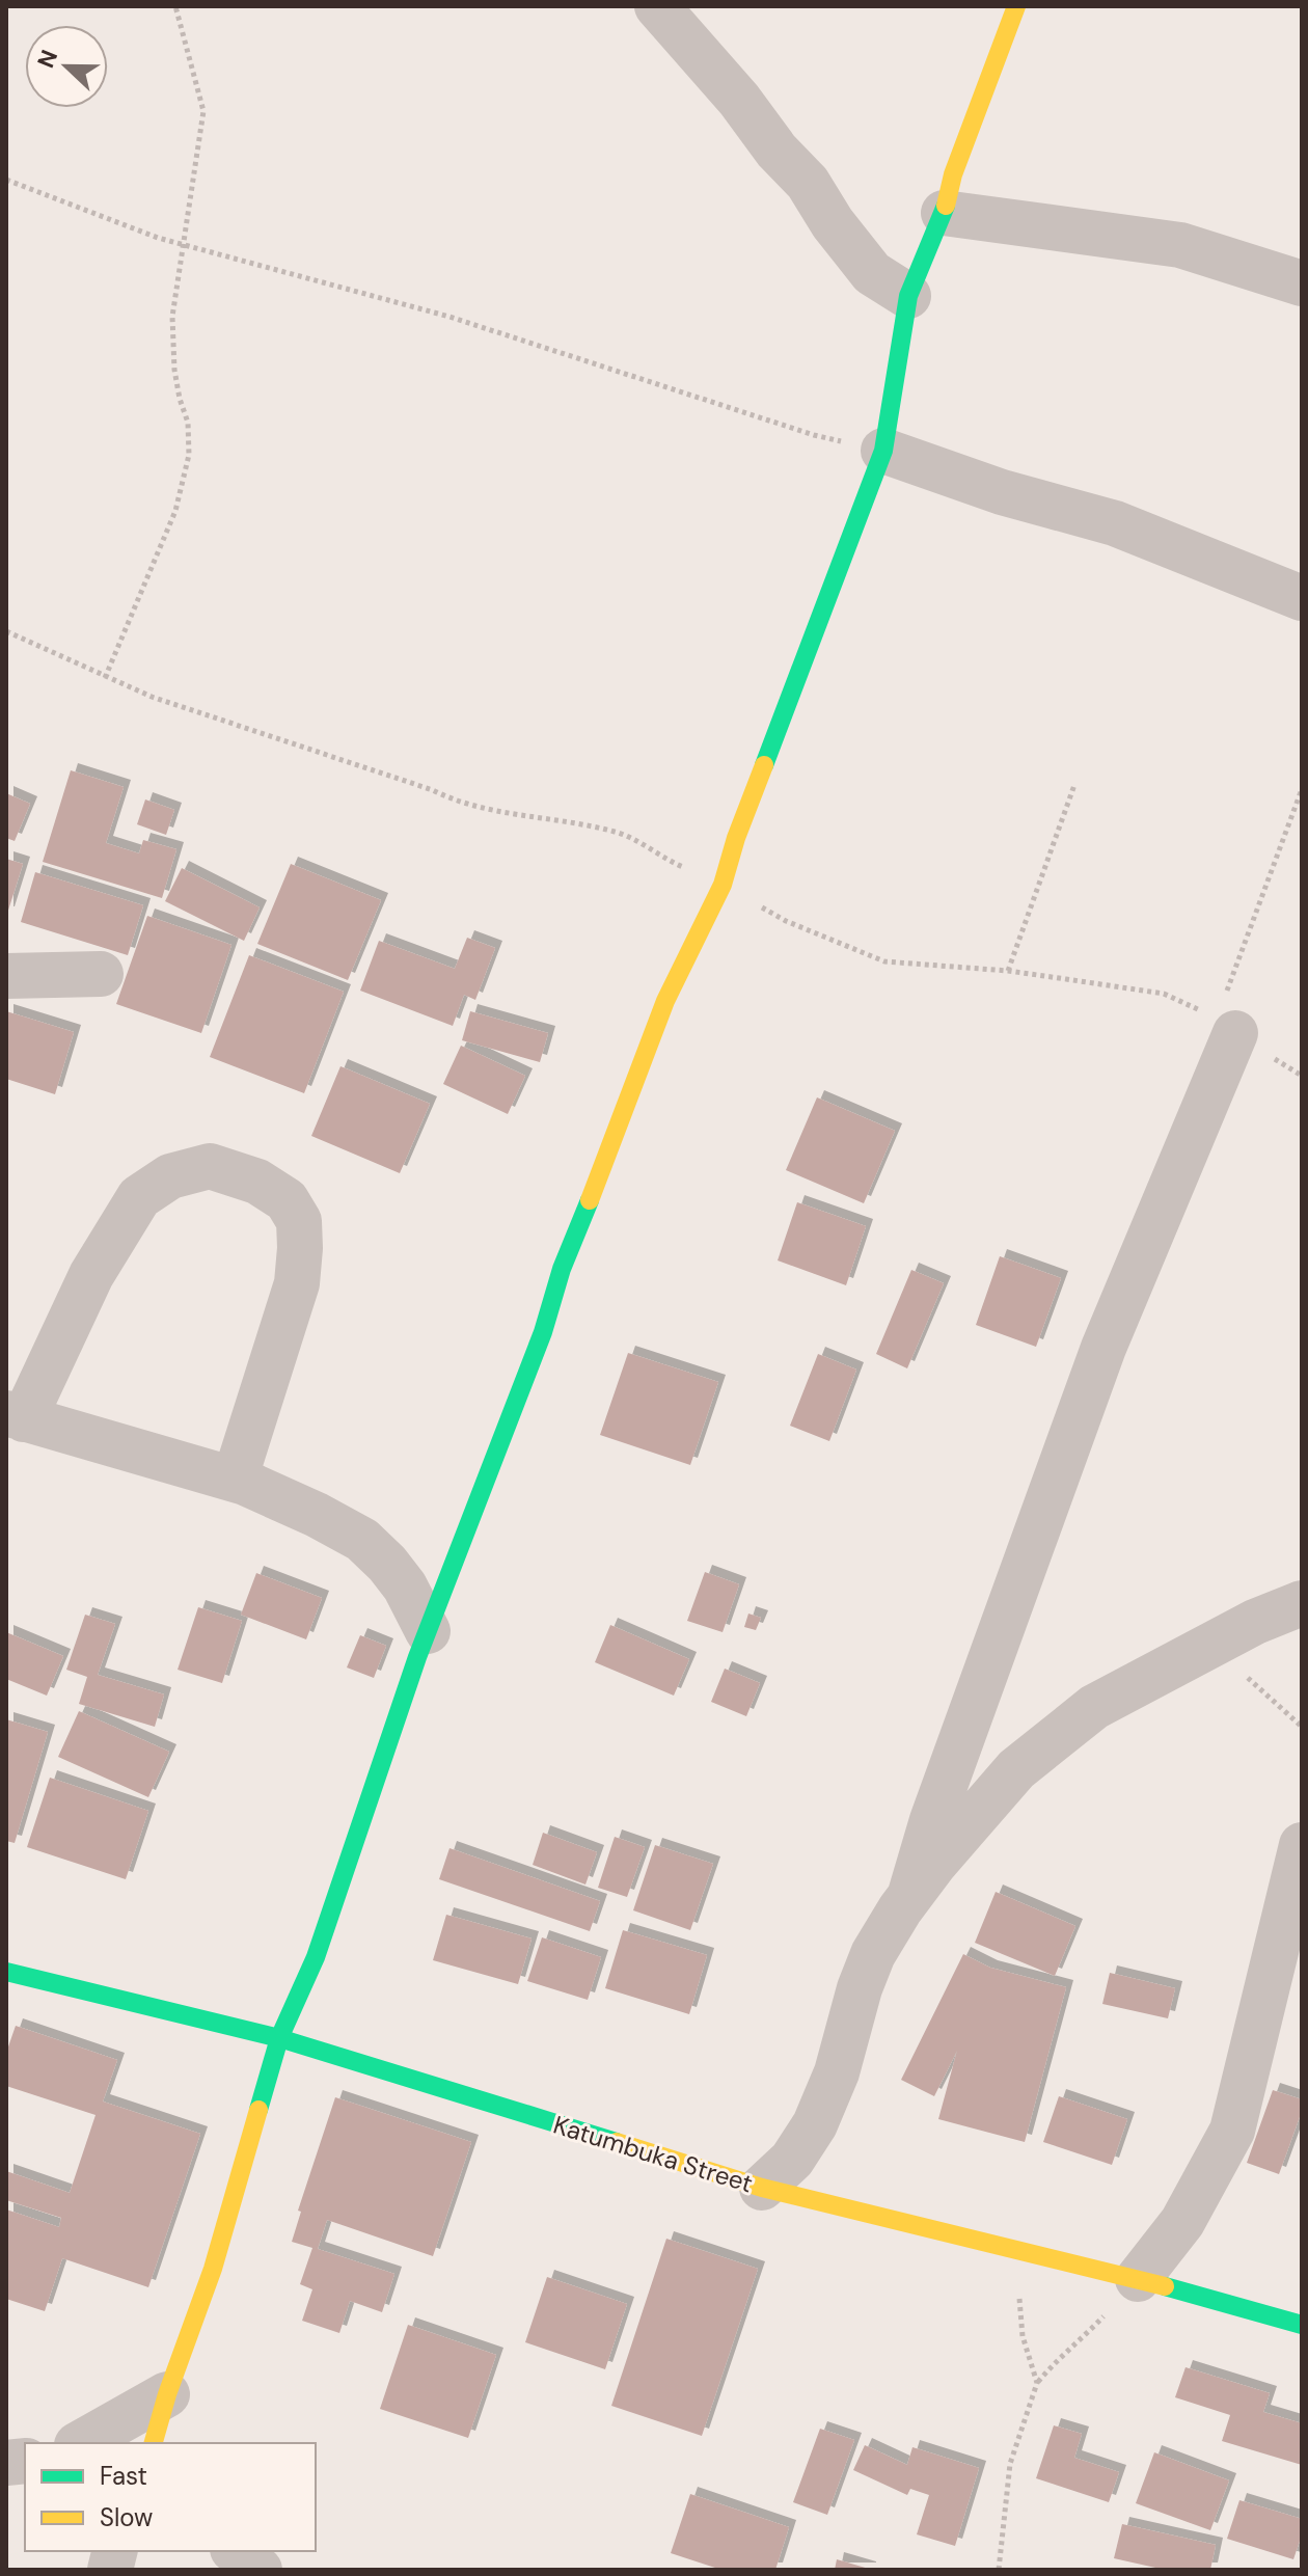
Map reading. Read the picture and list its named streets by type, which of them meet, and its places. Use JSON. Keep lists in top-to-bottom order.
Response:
{
  "streets": {
    "street": ["Katumbuka Street"]
  },
  "legend": ["Fast", "Slow"],
  "north": "left"
}
